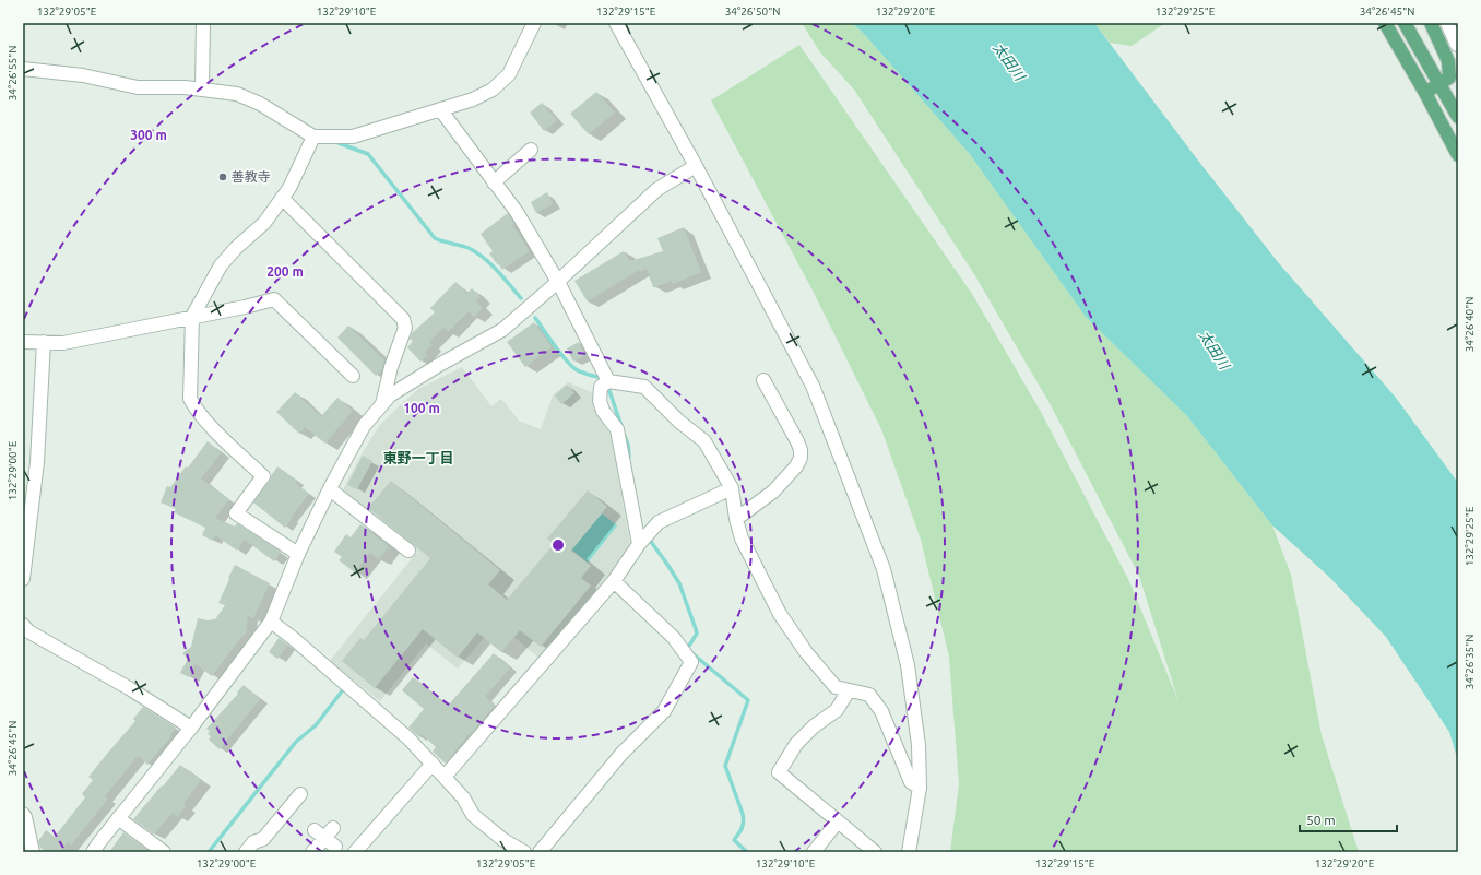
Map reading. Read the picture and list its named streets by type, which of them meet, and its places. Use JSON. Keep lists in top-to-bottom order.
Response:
{
  "districts": ["東野一丁目"],
  "water": ["太田川"],
  "places": ["善教寺"],
  "scale_bar": "50 m",
  "coordinates": [
    "132°29'05\"E",
    "132°29'10\"E",
    "132°29'15\"E",
    "34°26'50\"N",
    "132°29'20\"E",
    "132°29'25\"E",
    "34°26'45\"N",
    "34°26'55\"N",
    "34°26'40\"N",
    "132°29'00\"E",
    "34°26'35\"N"
  ],
  "rings": ["300 m", "200 m", "100 m"]
}
